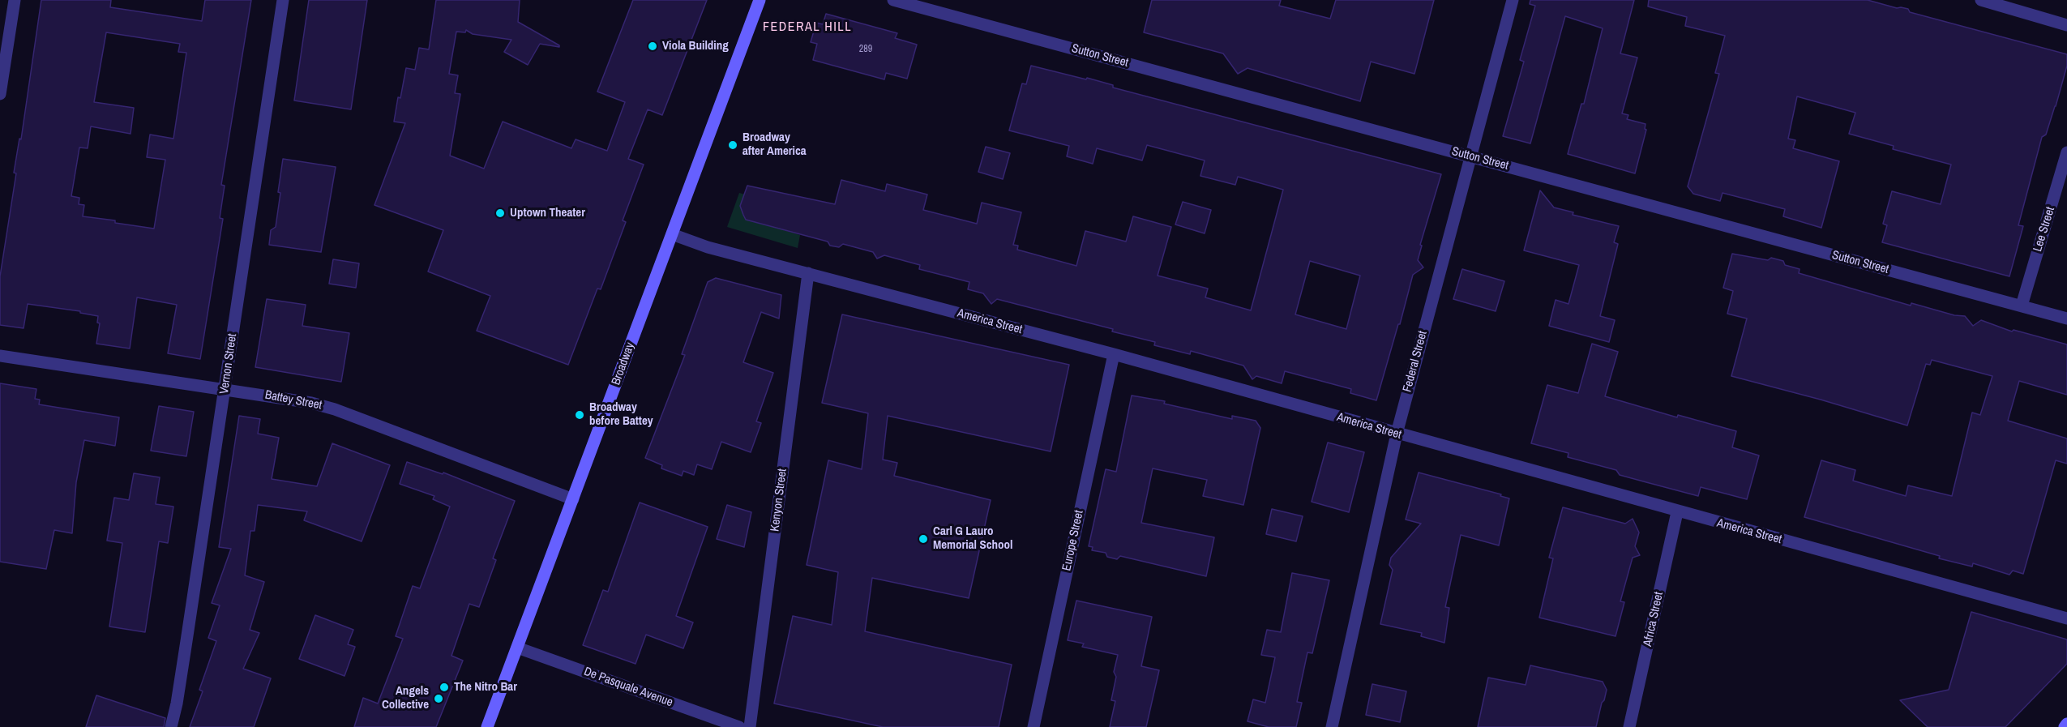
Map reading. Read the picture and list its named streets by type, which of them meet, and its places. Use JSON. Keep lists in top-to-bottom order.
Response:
{
  "streets": {
    "main road": ["Broadway"],
    "street": [
      "Sutton Street",
      "Lee Street",
      "America Street",
      "Federal Street",
      "Vernon Street",
      "Battey Street",
      "Kenyon Street",
      "Europe Street",
      "Africa Street",
      "De Pasquale Avenue"
    ]
  },
  "crossings": [
    ["Sutton Street", "Lee Street"],
    ["Sutton Street", "Federal Street"],
    ["America Street", "Federal Street"],
    ["America Street", "Broadway"],
    ["America Street", "Kenyon Street"],
    ["America Street", "Europe Street"],
    ["America Street", "Africa Street"],
    ["Vernon Street", "Battey Street"],
    ["Broadway", "Battey Street"],
    ["Broadway", "De Pasquale Avenue"]
  ],
  "districts": ["FEDERAL HILL"],
  "places": [
    "Viola Building",
    "Broadway after America",
    "Uptown Theater",
    "Broadway before Battey",
    "Carl G Lauro Memorial School",
    "The Nitro Bar",
    "Angels Collective"
  ],
  "house_numbers": ["289"]
}
